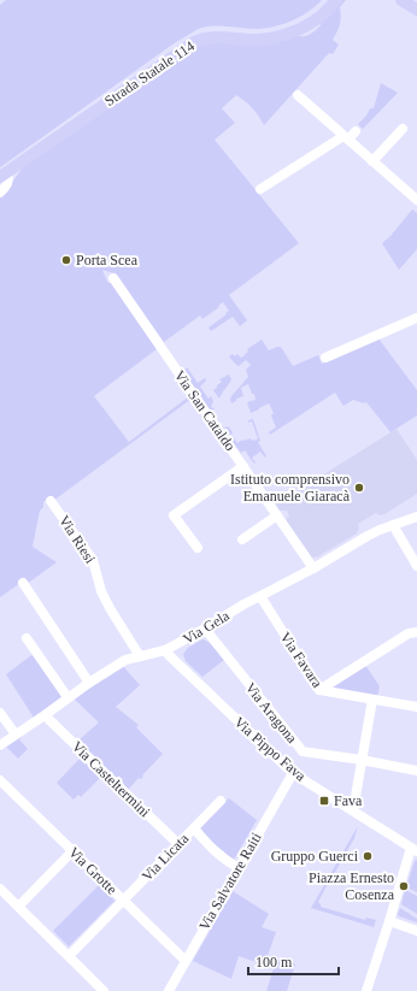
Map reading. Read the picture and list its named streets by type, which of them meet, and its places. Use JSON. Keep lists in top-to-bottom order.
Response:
{
  "streets": {
    "main road": ["Strada Statale 114"],
    "street": [
      "Via San Cataldo",
      "Via Riesi",
      "Via Gela",
      "Via Favara",
      "Via Aragona",
      "Via Pippo Fava",
      "Via Casteltermini",
      "Via Licata",
      "Via Grotte",
      "Via Salvatore Raiti"
    ]
  },
  "crossings": [
    ["Via San Cataldo", "Via Gela"],
    ["Via Riesi", "Via Gela"],
    ["Via Gela", "Via Favara"],
    ["Via Gela", "Via Aragona"],
    ["Via Gela", "Via Pippo Fava"],
    ["Via Gela", "Via Casteltermini"],
    ["Via Pippo Fava", "Via Salvatore Raiti"],
    ["Via Casteltermini", "Via Licata"],
    ["Via Licata", "Via Grotte"],
    ["Via Grotte", "Via Salvatore Raiti"]
  ],
  "places": {
    "other": [
      "Porta Scea",
      "Istituto comprensivo Emanuele Giaracà",
      "Gruppo Guerci",
      "Piazza Ernesto Cosenza"
    ],
    "transit": ["Fava"]
  },
  "scale_bar": "100 m"
}
